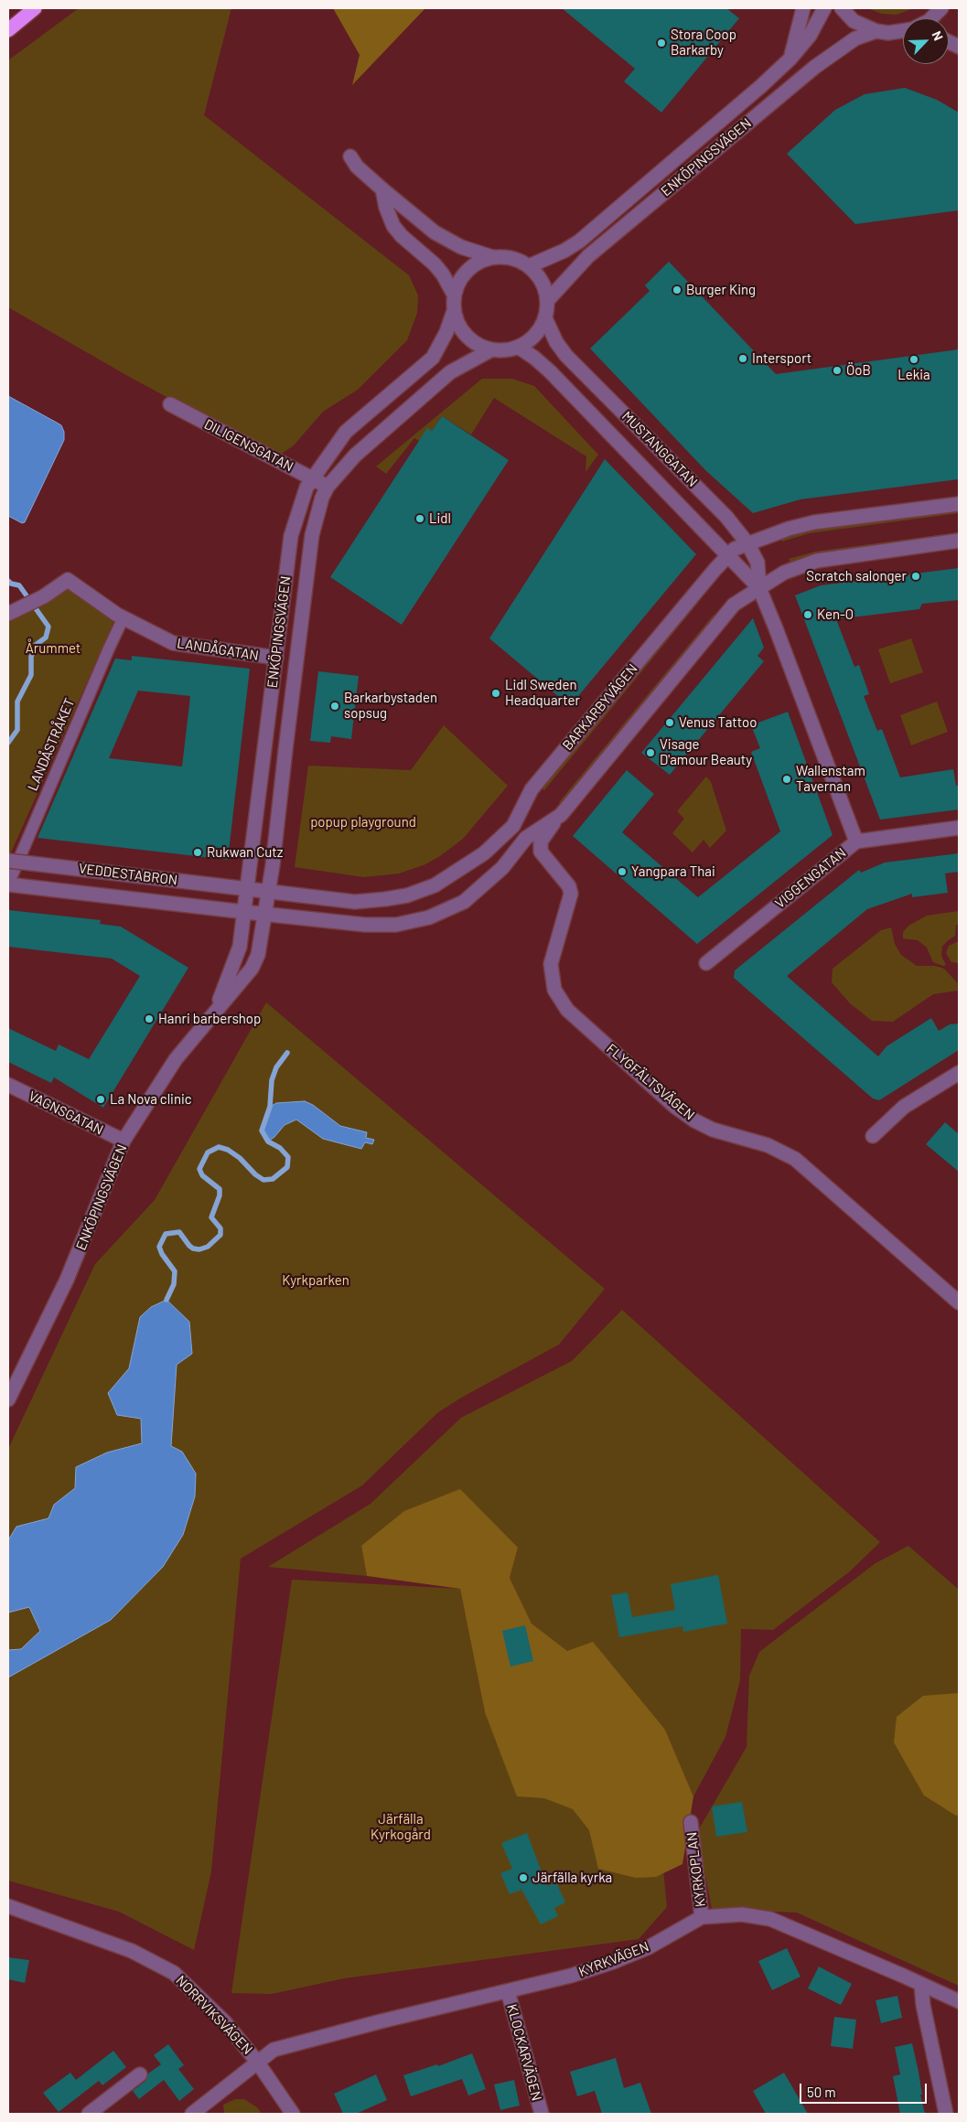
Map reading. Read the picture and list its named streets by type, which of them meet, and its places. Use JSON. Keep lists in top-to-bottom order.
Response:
{
  "streets": {
    "street": [
      "ENKÖPINGSVÄGEN",
      "DILIGENSGATAN",
      "MUSTANGGATAN",
      "LANDÅGATAN",
      "BARKARBYVÄGEN",
      "LANDÅSTRÅKET",
      "VEDDESTABRON",
      "VIGGENGATAN",
      "FLYGFÄLTSVÄGEN",
      "VAGNSGATAN",
      "KYRKOPLAN",
      "KYRKVÄGEN",
      "NORRVIKSVÄGEN",
      "KLOCKARVÄGEN"
    ]
  },
  "crossings": [
    ["ENKÖPINGSVÄGEN", "DILIGENSGATAN"],
    ["ENKÖPINGSVÄGEN", "MUSTANGGATAN"],
    ["ENKÖPINGSVÄGEN", "LANDÅGATAN"],
    ["ENKÖPINGSVÄGEN", "BARKARBYVÄGEN"],
    ["ENKÖPINGSVÄGEN", "VEDDESTABRON"],
    ["ENKÖPINGSVÄGEN", "VAGNSGATAN"],
    ["MUSTANGGATAN", "BARKARBYVÄGEN"],
    ["MUSTANGGATAN", "VIGGENGATAN"],
    ["LANDÅGATAN", "LANDÅSTRÅKET"],
    ["BARKARBYVÄGEN", "VEDDESTABRON"],
    ["LANDÅSTRÅKET", "VEDDESTABRON"],
    ["KYRKOPLAN", "KYRKVÄGEN"],
    ["KYRKVÄGEN", "NORRVIKSVÄGEN"],
    ["KYRKVÄGEN", "KLOCKARVÄGEN"]
  ],
  "parks": [
    "Årummet",
    "popup playground",
    "Kyrkparken",
    "Järfälla Kyrkogård"
  ],
  "places": [
    "Stora Coop Barkarby",
    "Burger King",
    "Intersport",
    "Lekia",
    "ÖoB",
    "Lidl",
    "Scratch salonger",
    "Ken-O",
    "Lidl Sweden Headquarter",
    "Barkarbystaden sopsug",
    "Venus Tattoo",
    "Visage D'amour Beauty",
    "Wallenstam Tavernan",
    "Rukwan Cutz",
    "Yangpara Thai",
    "Hanri barbershop",
    "La Nova clinic",
    "Järfälla kyrka"
  ],
  "scale_bar": "50 m",
  "north": "top right"
}
